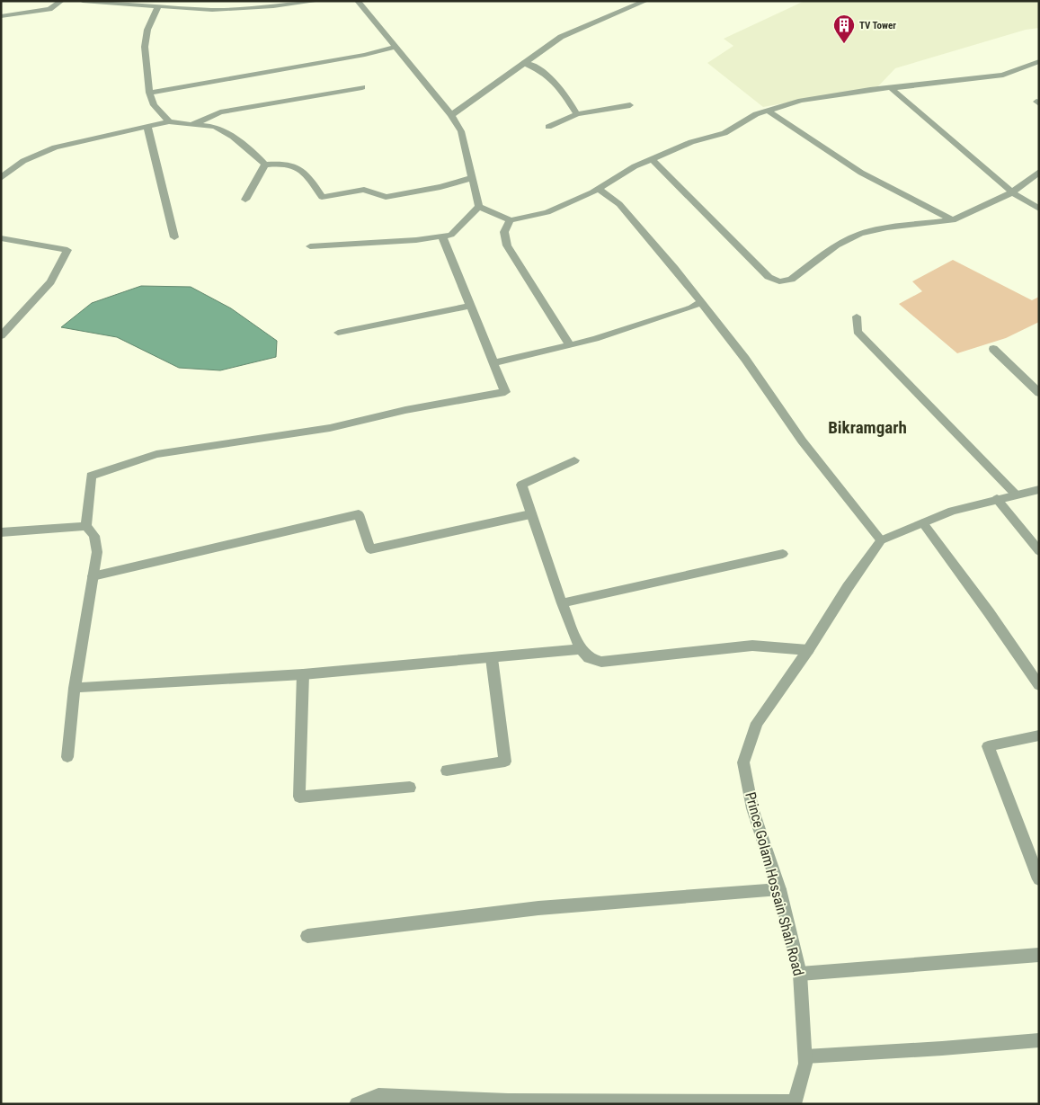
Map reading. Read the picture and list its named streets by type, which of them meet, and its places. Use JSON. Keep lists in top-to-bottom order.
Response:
{
  "streets": {
    "street": ["Prince Golam Hossain Shah Road"]
  },
  "districts": ["Bikramgarh"],
  "places": {
    "building": ["TV Tower"]
  }
}
